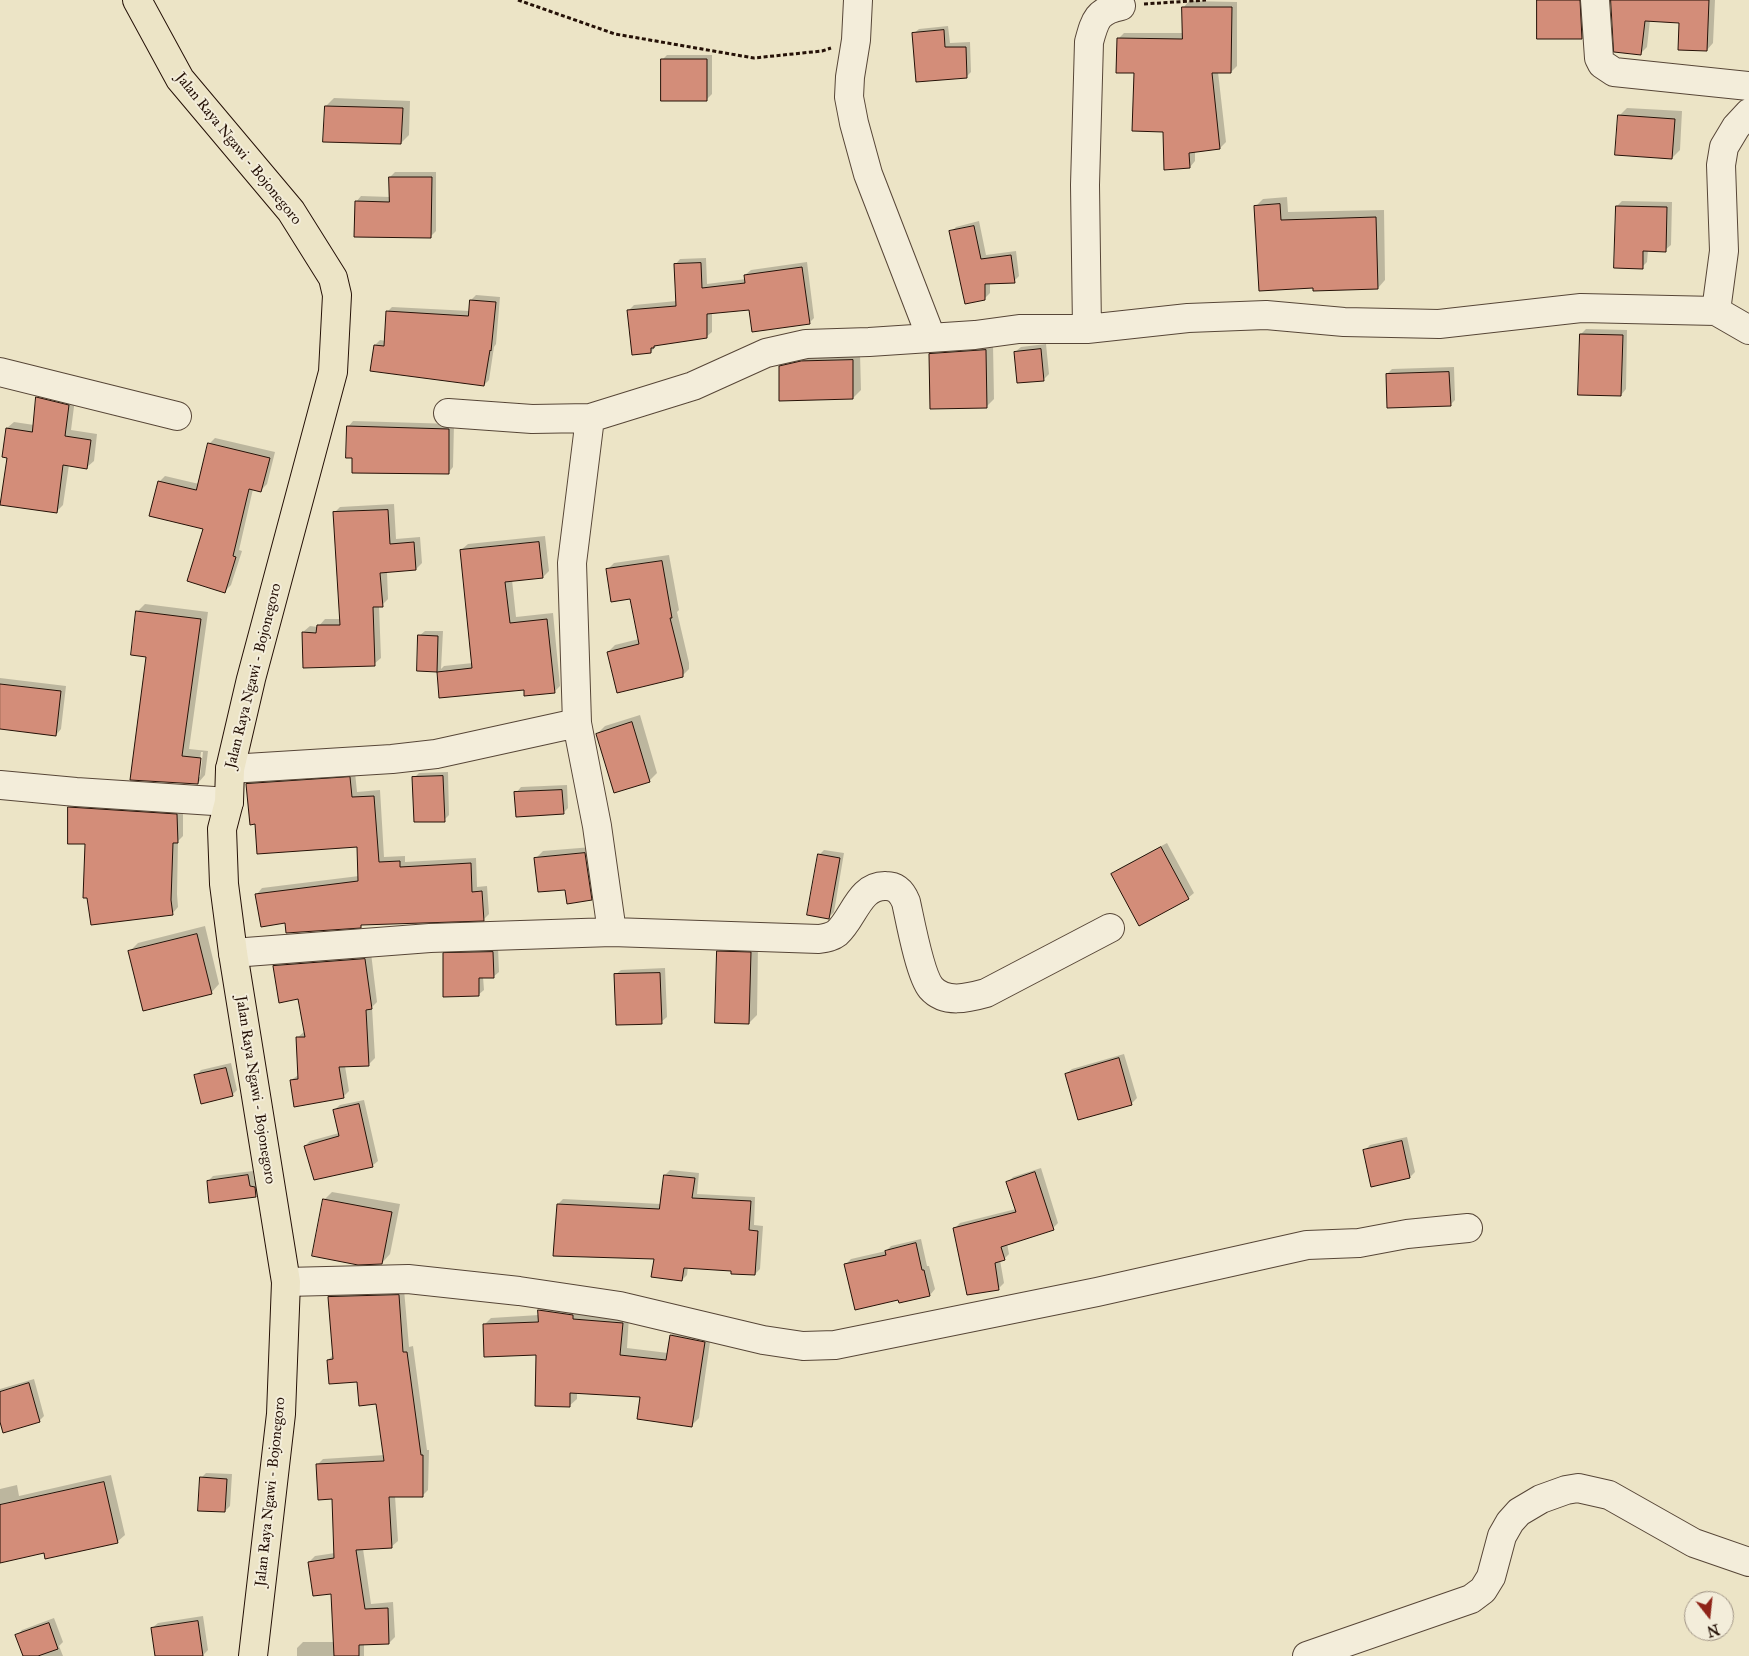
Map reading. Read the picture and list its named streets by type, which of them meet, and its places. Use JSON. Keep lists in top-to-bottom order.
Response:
{
  "streets": {
    "highway": ["Jalan Raya Ngawi - Bojonegoro"]
  },
  "north": "bottom"
}
